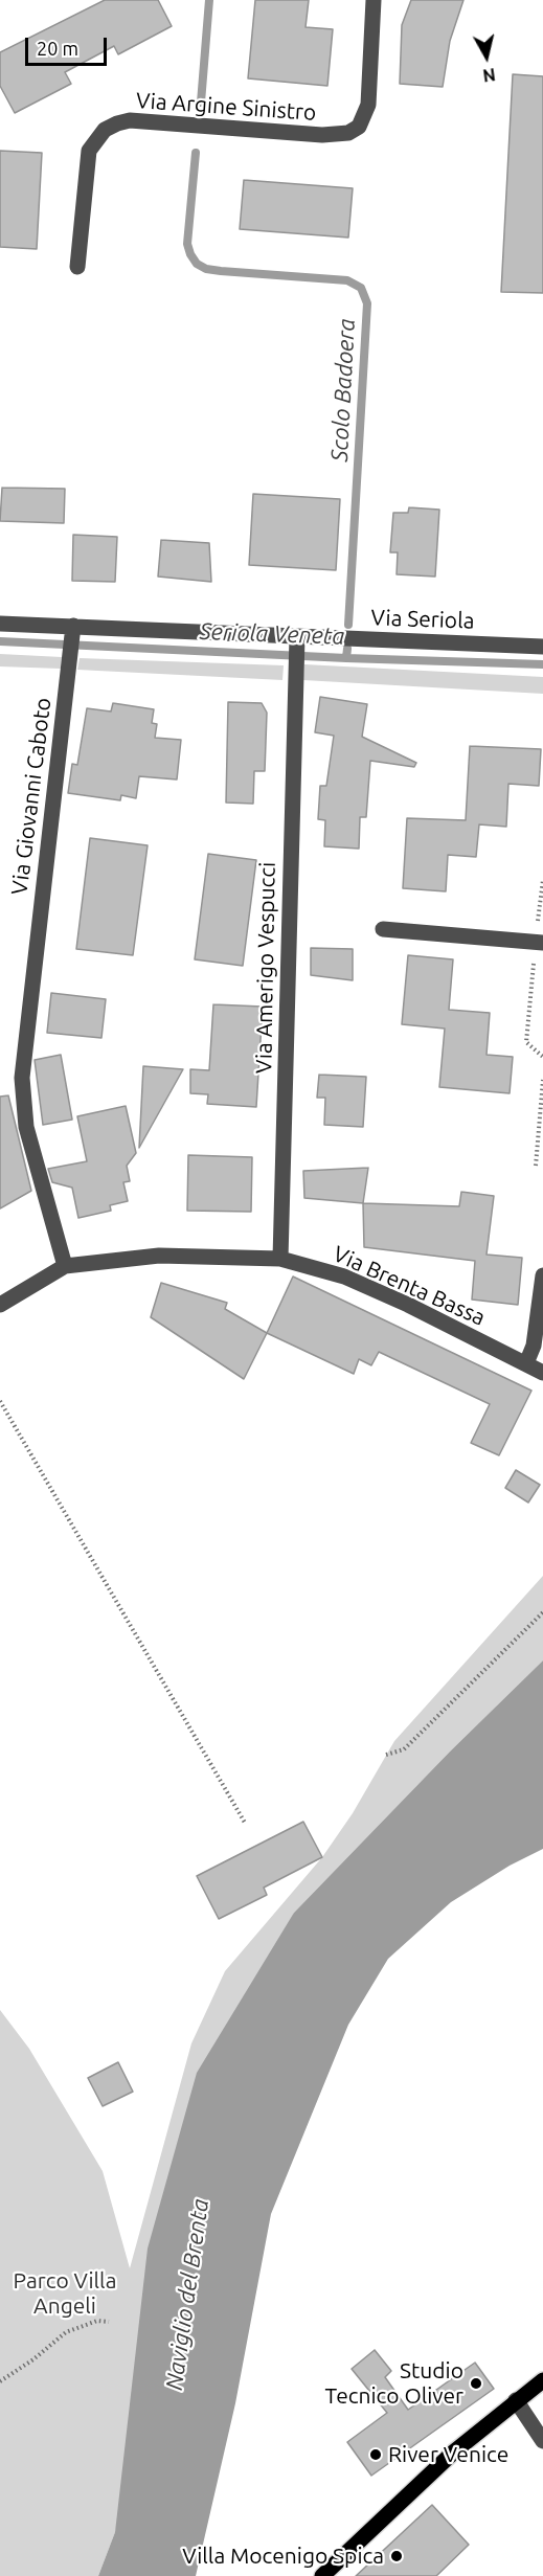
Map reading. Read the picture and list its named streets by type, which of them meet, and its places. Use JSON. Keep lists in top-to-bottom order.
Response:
{
  "streets": {
    "street": [
      "Via Argine Sinistro",
      "Via Seriola",
      "Via Giovanni Caboto",
      "Via Amerigo Vespucci",
      "Via Brenta Bassa"
    ]
  },
  "crossings": [
    ["Via Seriola", "Via Giovanni Caboto"],
    ["Via Seriola", "Via Amerigo Vespucci"],
    ["Via Giovanni Caboto", "Via Brenta Bassa"],
    ["Via Amerigo Vespucci", "Via Brenta Bassa"]
  ],
  "water": ["Scolo Badoera", "Seriola Veneta", "Naviglio del Brenta"],
  "parks": ["Parco Villa Angeli"],
  "places": ["Studio Tecnico Oliver", "River Venice", "Villa Mocenigo Spica"],
  "scale_bar": "20 m",
  "north": "bottom"
}
